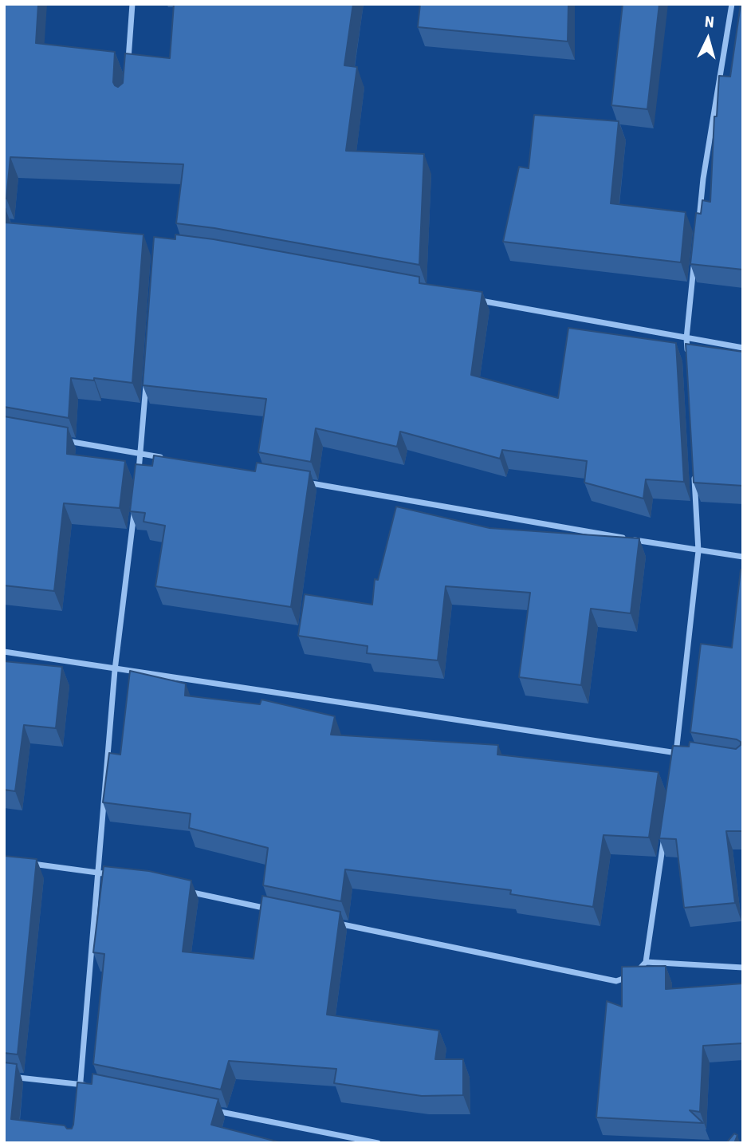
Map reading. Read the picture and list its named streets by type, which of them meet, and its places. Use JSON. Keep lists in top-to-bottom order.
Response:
{
  "north": "top"
}
